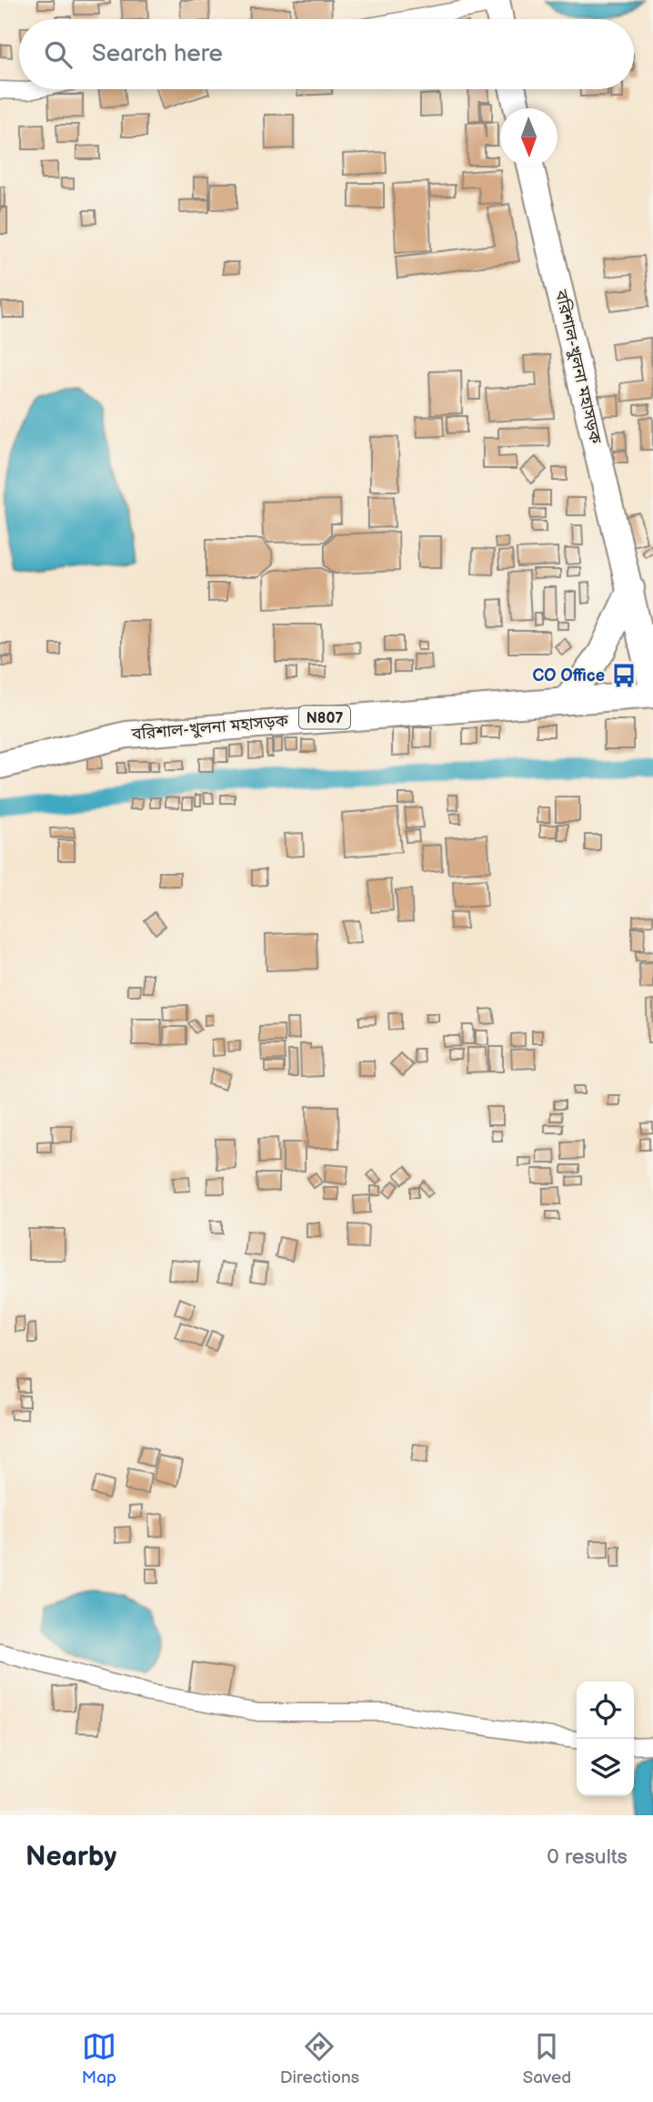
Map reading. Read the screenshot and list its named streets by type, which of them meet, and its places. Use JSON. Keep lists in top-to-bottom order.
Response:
{
  "streets": {
    "highway": ["বরিশাল-খুলনা মহাসড়ক", "N807"]
  },
  "places": {
    "bus stop": ["CO Office"]
  },
  "north": "bottom",
  "page": {
    "search": "Search here",
    "heading": ["Nearby", "0 results"],
    "nav": ["Map", "Directions", "Saved"]
  }
}
